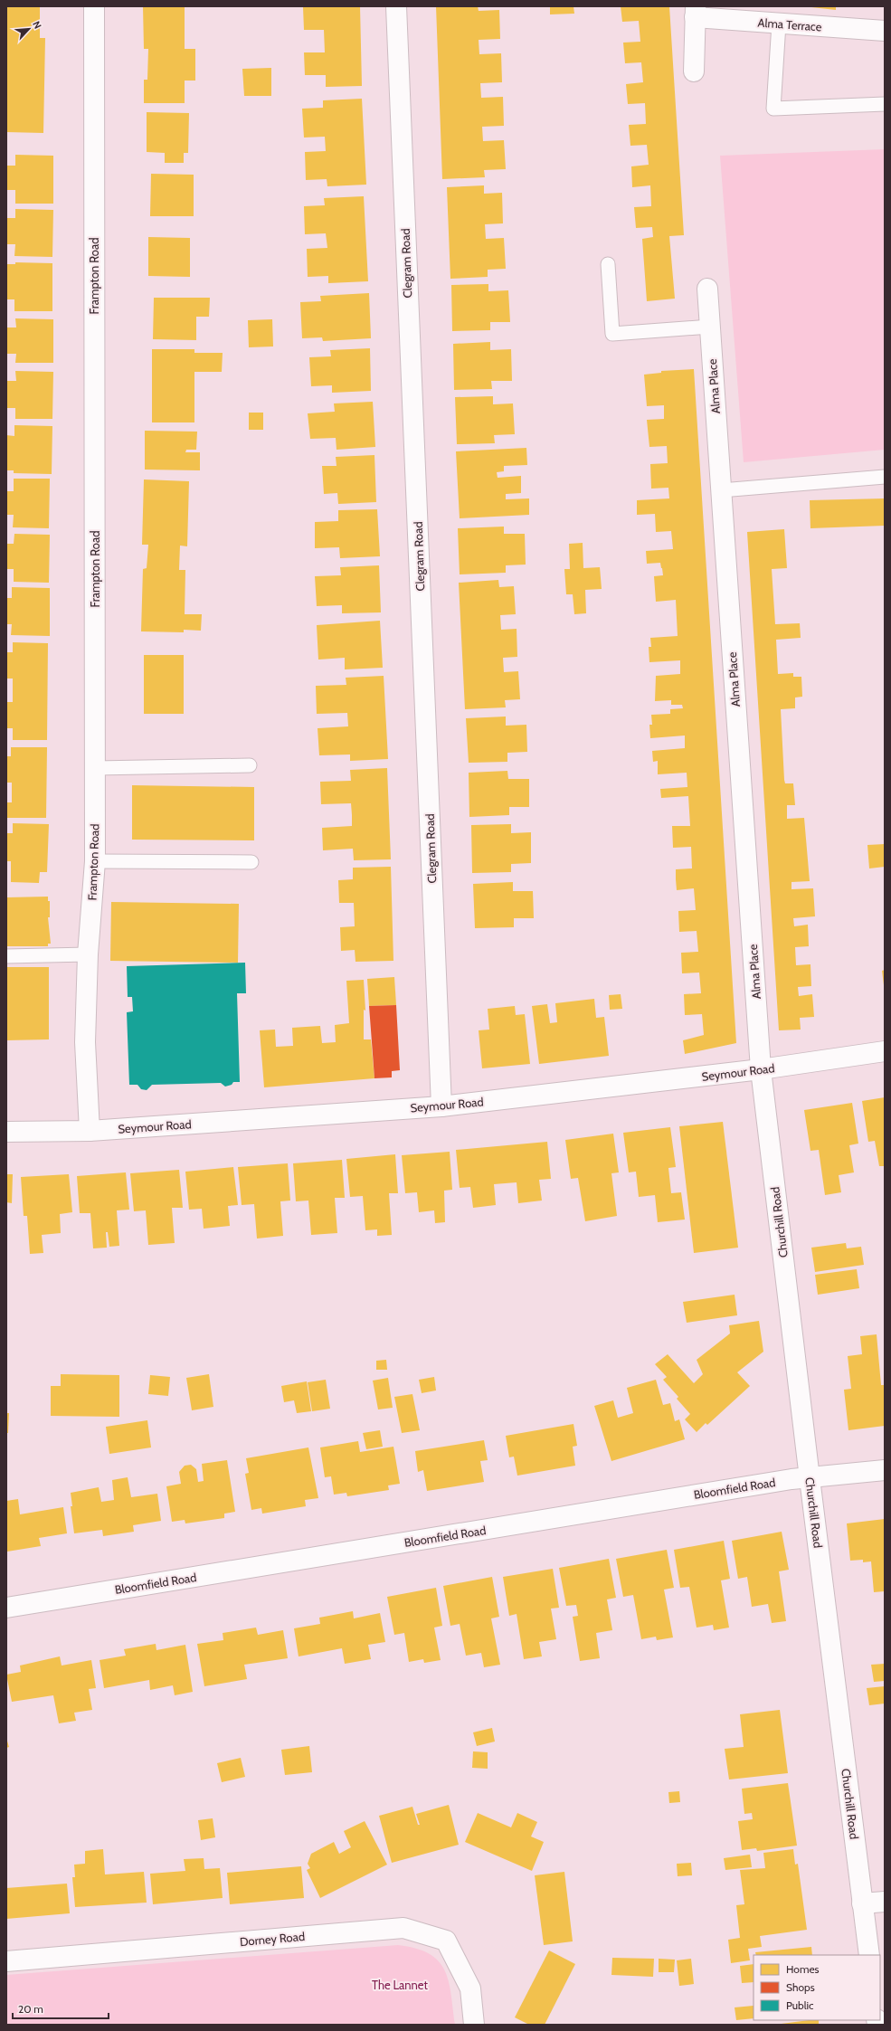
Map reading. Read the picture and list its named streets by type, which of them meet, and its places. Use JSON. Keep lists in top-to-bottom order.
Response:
{
  "streets": {
    "street": [
      "Alma Terrace",
      "Clegram Road",
      "Frampton Road",
      "Alma Place",
      "Seymour Road",
      "Churchill Road",
      "Bloomfield Road",
      "Dorney Road"
    ]
  },
  "crossings": [
    ["Clegram Road", "Seymour Road"],
    ["Frampton Road", "Seymour Road"],
    ["Alma Place", "Seymour Road"],
    ["Alma Place", "Churchill Road"],
    ["Seymour Road", "Churchill Road"],
    ["Churchill Road", "Bloomfield Road"]
  ],
  "parks": ["The Lannet"],
  "legend": ["Homes", "Shops", "Public"],
  "scale_bar": "20 m",
  "north": "top right"
}
